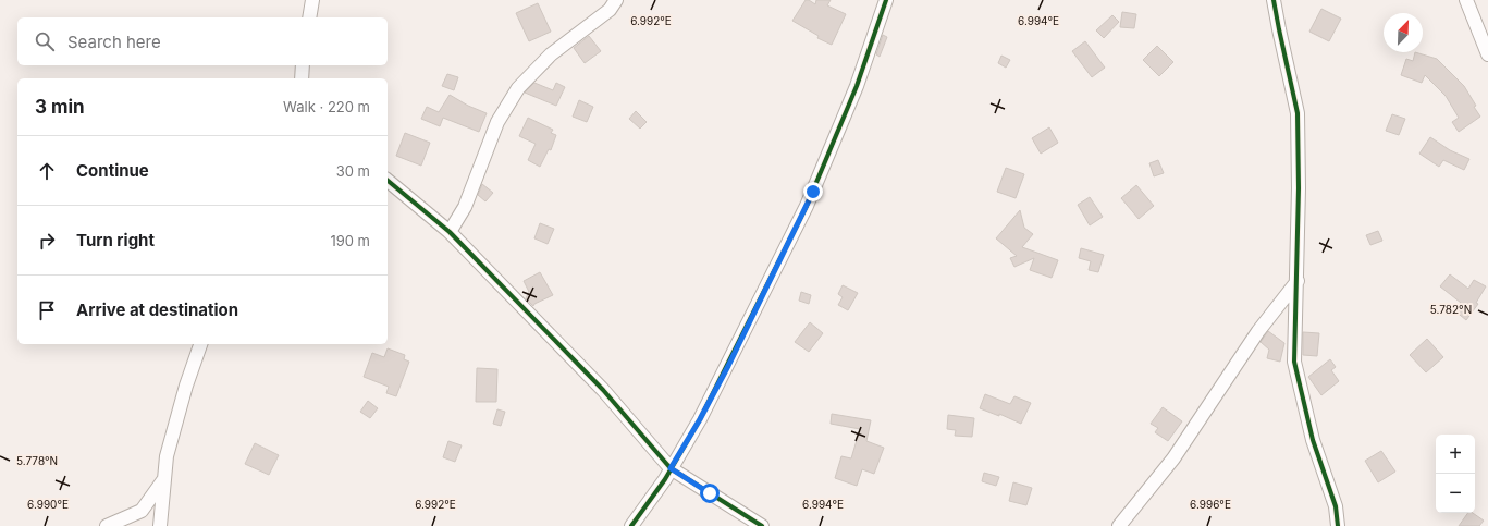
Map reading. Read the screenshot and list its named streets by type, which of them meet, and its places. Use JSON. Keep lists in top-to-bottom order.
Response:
{
  "north": "top right",
  "page": {
    "search": "Search here",
    "heading": ["3 min", "Walk · 220 m"],
    "list": [
      ["Continue", "30 m"],
      ["Turn right", "190 m"],
      "Arrive at destination"
    ],
    "map_buttons": ["+", "−"]
  },
  "coordinates": [
    "6.992°E",
    "6.994°E",
    "5.782°N",
    "5.778°N",
    "6.990°E",
    "6.996°E"
  ]
}
